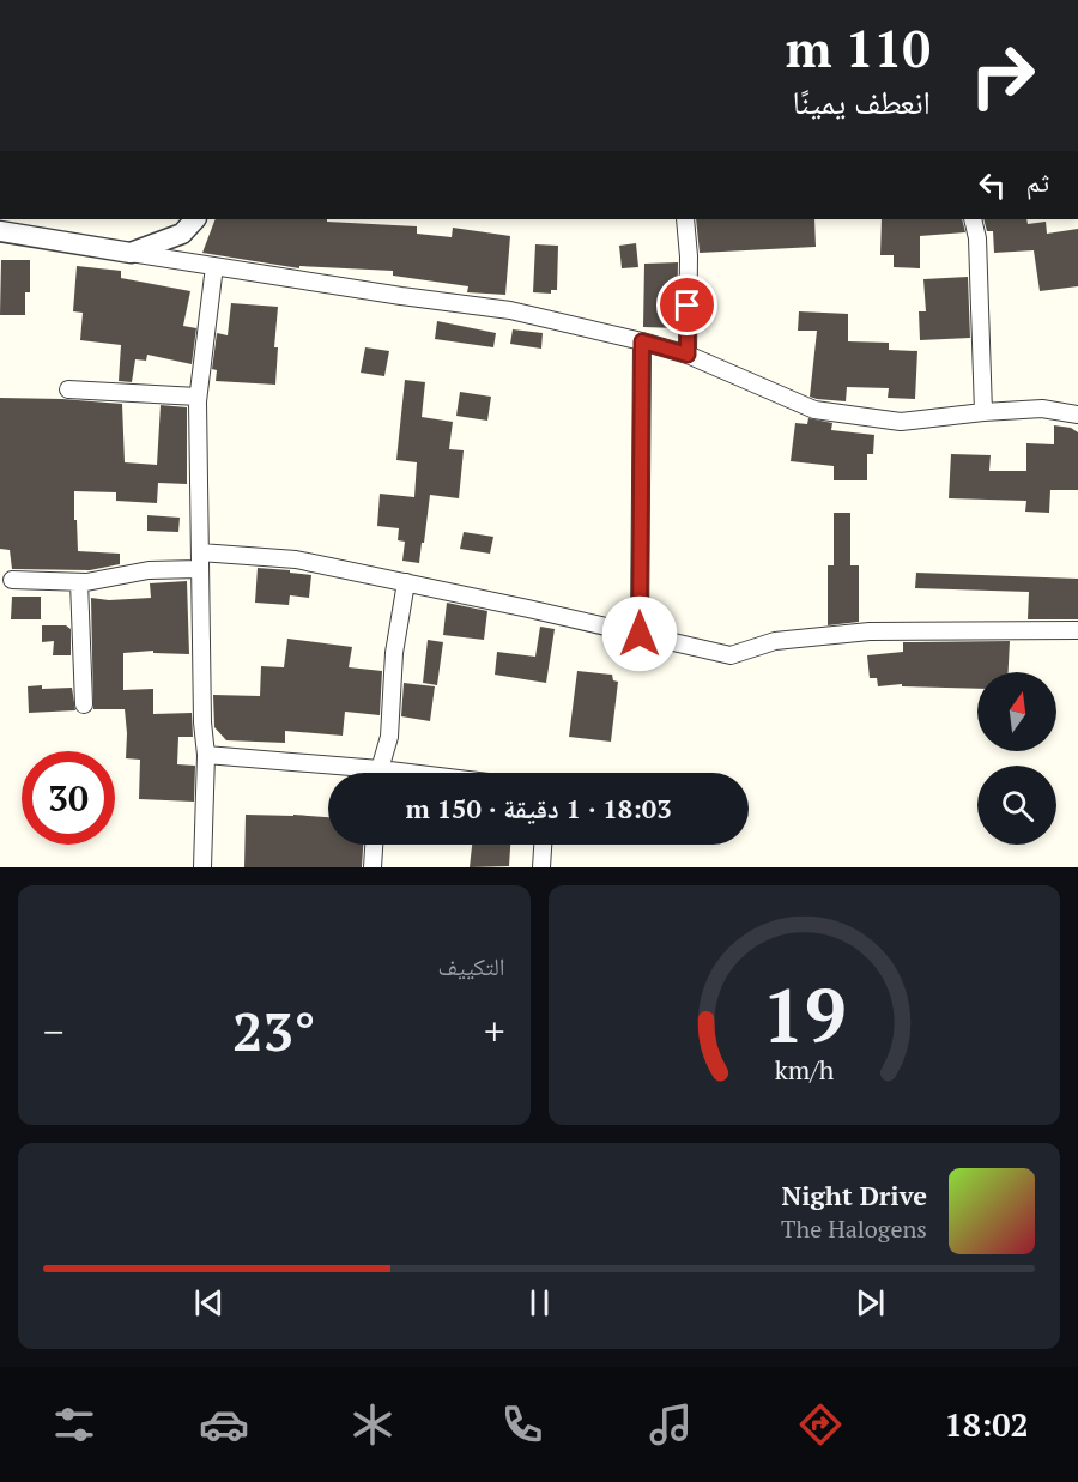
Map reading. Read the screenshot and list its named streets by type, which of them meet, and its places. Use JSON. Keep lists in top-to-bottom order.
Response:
{
  "north": "top",
  "page": {
    "turn": ["110 m", "انعطف يمينًا"],
    "then": "ثم",
    "limit": "30",
    "trip": "18:03 · 1 دقيقة · 150 m",
    "tile": "التكييف",
    "heat": ["−", "23°", "+"],
    "song": ["Night Drive", "The Halogens"],
    "tabs": "18:02",
    "gauge": ["19", "km/h"]
  }
}
